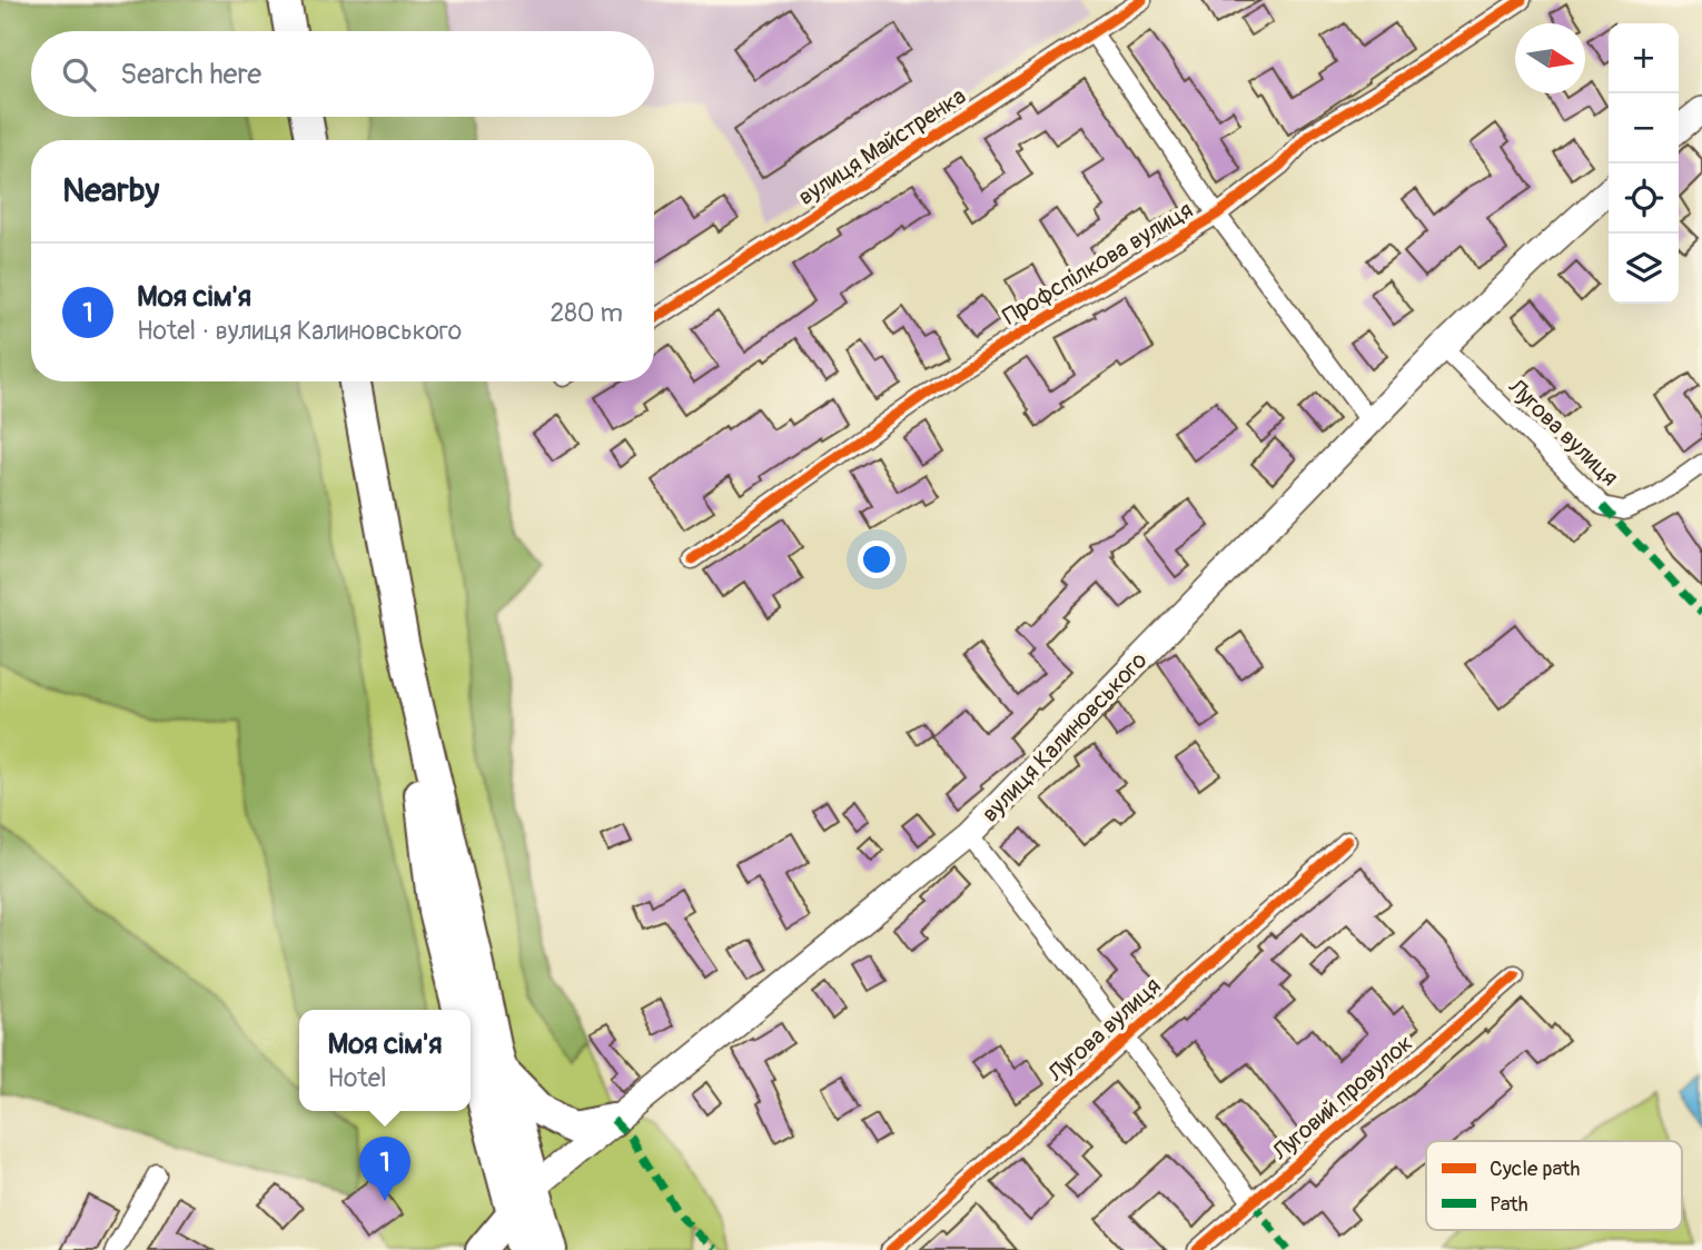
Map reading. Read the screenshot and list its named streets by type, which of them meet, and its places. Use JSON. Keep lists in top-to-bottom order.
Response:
{
  "streets": {
    "main road": ["вулиця Калиновського"],
    "street": [
      "вулиця Майстренка",
      "Профспілкова вулиця",
      "Лугова вулиця",
      "Луговий провулок"
    ]
  },
  "crossings": [
    ["Лугова вулиця", "вулиця Калиновського"]
  ],
  "legend": ["Cycle path", "Path"],
  "north": "right",
  "page": {
    "map_buttons": ["+", "−"],
    "search": "Search here",
    "heading": "Nearby",
    "list": [
      {
        "mark": "1",
        "name": "Моя сім'я",
        "note": "Hotel · вулиця Калиновського",
        "value": "280 m"
      }
    ],
    "popup": ["Моя сім'я", "Hotel"],
    "pins": "1"
  }
}
